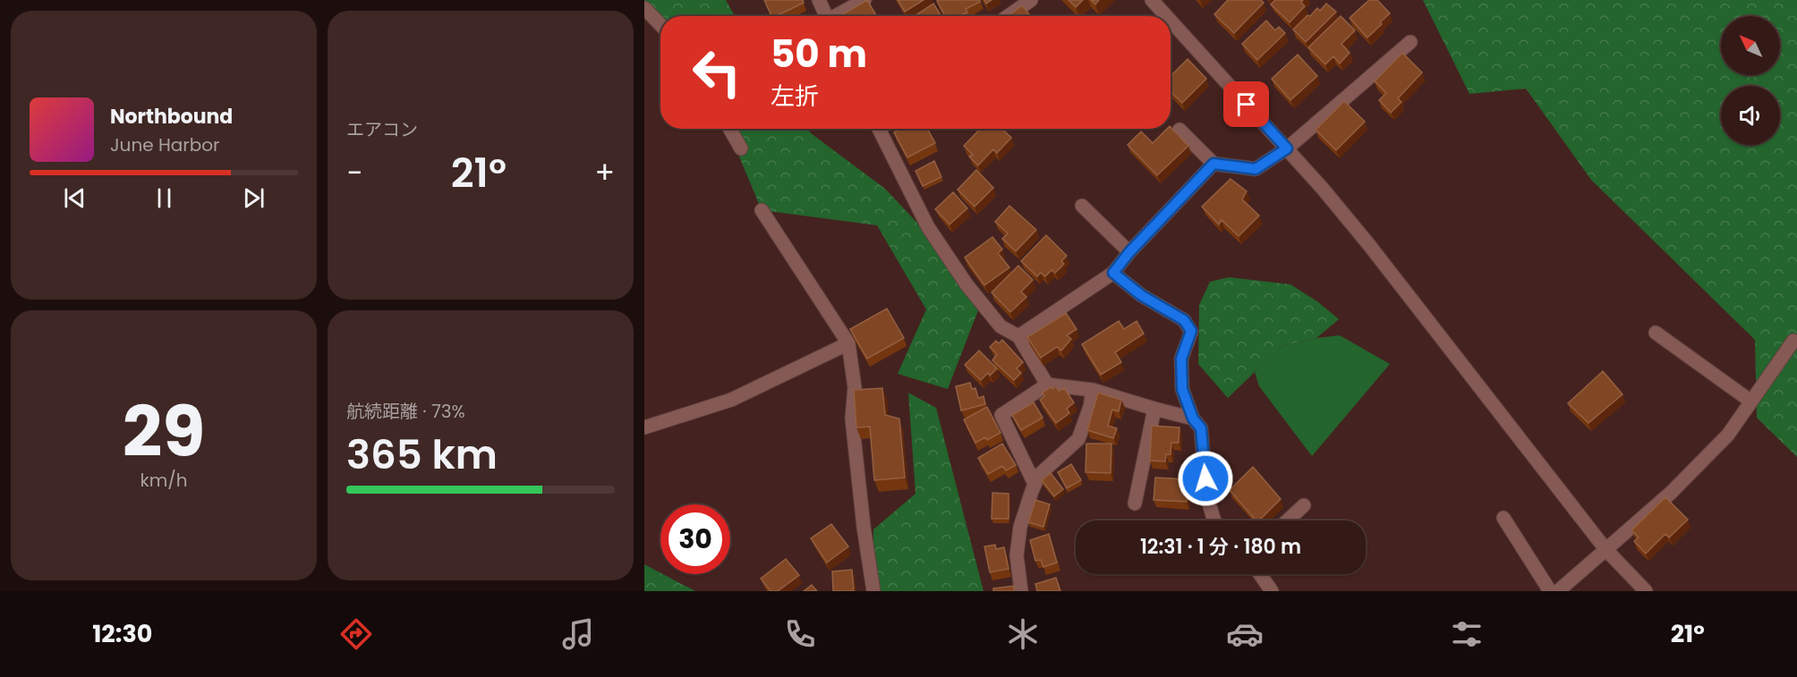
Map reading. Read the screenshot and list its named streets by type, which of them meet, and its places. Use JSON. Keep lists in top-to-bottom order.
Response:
{
  "north": "top left",
  "page": {
    "tile": [
      "エアコン",
      ["29", "km/h"],
      ["航続距離 · 73%", "365 km"]
    ],
    "turn": ["50 m", "左折"],
    "song": ["Northbound", "June Harbor"],
    "heat": ["−", "21°", "+"],
    "limit": "30",
    "trip": "12:31 · 1 分 · 180 m",
    "tabs": ["12:30", "21°"]
  }
}
